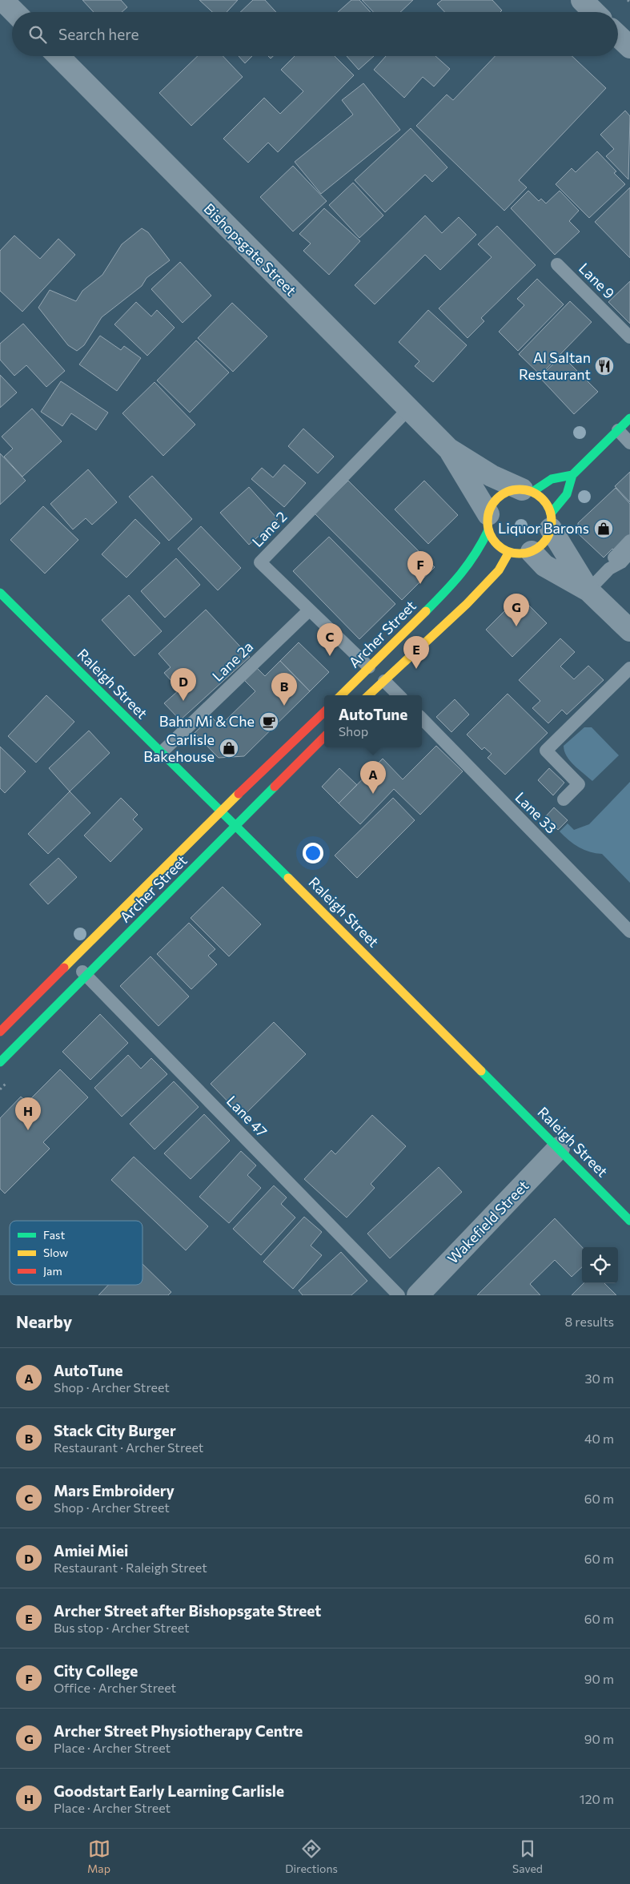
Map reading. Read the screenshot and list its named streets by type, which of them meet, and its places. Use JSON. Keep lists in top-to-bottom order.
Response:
{
  "streets": {
    "main road": ["Archer Street", "Raleigh Street"],
    "street": ["Bishopsgate Street", "Wakefield Street"],
    "lane": [
      "Lane 9",
      "Lane 2",
      "Lane 2a",
      "Lane 33",
      "Lane 47"
    ]
  },
  "crossings": [
    ["Bishopsgate Street", "Lane 2"],
    ["Bishopsgate Street", "Archer Street"],
    ["Lane 2", "Archer Street"],
    ["Lane 2", "Lane 2a"],
    ["Archer Street", "Raleigh Street"],
    ["Archer Street", "Lane 47"],
    ["Lane 2a", "Raleigh Street"],
    ["Raleigh Street", "Wakefield Street"]
  ],
  "places": {
    "restaurant": ["Al Saltan Restaurant"],
    "shop": ["Liquor Barons", "Carlisle Bakehouse"],
    "cafe": ["Bahn Mi & Che"]
  },
  "legend": ["Fast", "Slow", "Jam"],
  "page": {
    "search": "Search here",
    "pins": [
      "F",
      "G",
      "C",
      "E",
      "D",
      "B",
      "A",
      "H"
    ],
    "popup": ["AutoTune", "Shop"],
    "heading": ["Nearby", "8 results"],
    "list": [
      {
        "mark": "A",
        "name": "AutoTune",
        "note": "Shop · Archer Street",
        "value": "30 m"
      },
      {
        "mark": "B",
        "name": "Stack City Burger",
        "note": "Restaurant · Archer Street",
        "value": "40 m"
      },
      {
        "mark": "C",
        "name": "Mars Embroidery",
        "note": "Shop · Archer Street",
        "value": "60 m"
      },
      {
        "mark": "D",
        "name": "Amiei Miei",
        "note": "Restaurant · Raleigh Street",
        "value": "60 m"
      },
      {
        "mark": "E",
        "name": "Archer Street after Bishopsgate Street",
        "note": "Bus stop · Archer Street",
        "value": "60 m"
      },
      {
        "mark": "F",
        "name": "City College",
        "note": "Office · Archer Street",
        "value": "90 m"
      },
      {
        "mark": "G",
        "name": "Archer Street Physiotherapy Centre",
        "note": "Place · Archer Street",
        "value": "90 m"
      },
      {
        "mark": "H",
        "name": "Goodstart Early Learning Carlisle",
        "note": "Place · Archer Street",
        "value": "120 m"
      }
    ],
    "nav": ["Map", "Directions", "Saved"]
  }
}
